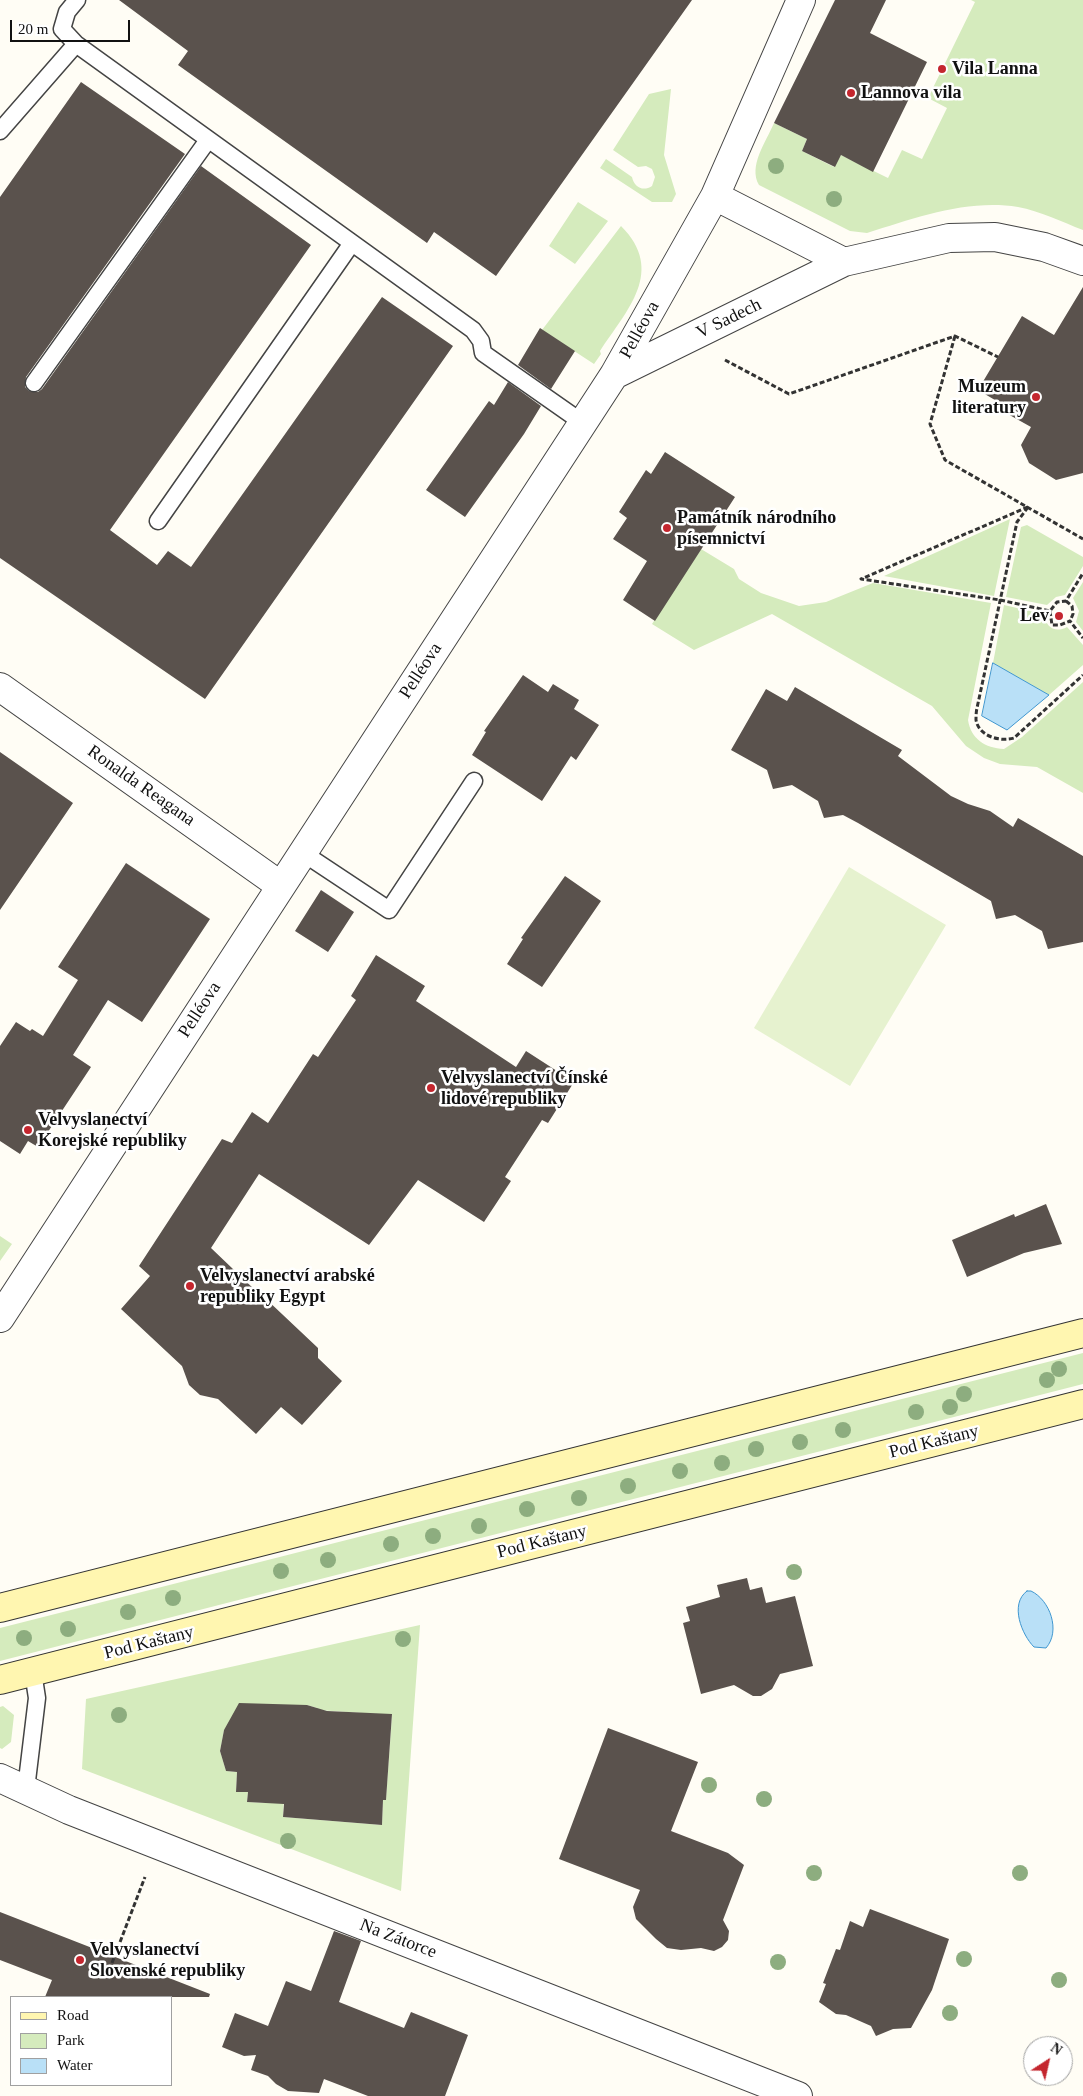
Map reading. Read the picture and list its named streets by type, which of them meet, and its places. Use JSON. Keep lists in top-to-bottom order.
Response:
{
  "streets": {
    "main road": ["Pod Kaštany"],
    "street": [
      "V Sadech",
      "Pelléova",
      "Ronalda Reagana",
      "Na Zátorce"
    ]
  },
  "crossings": [
    ["V Sadech", "Pelléova"],
    ["Pelléova", "Ronalda Reagana"]
  ],
  "places": [
    "Vila Lanna",
    "Lannova vila",
    "Muzeum literatury",
    "Památník národního písemnictví",
    "Lev",
    "Velvyslanectví Čínské lidové republiky",
    "Velvyslanectví Korejské republiky",
    "Velvyslanectví arabské republiky Egypt",
    "Velvyslanectví Slovenské republiky"
  ],
  "legend": ["Road", "Park", "Water"],
  "scale_bar": "20 m",
  "north": "top right"
}
